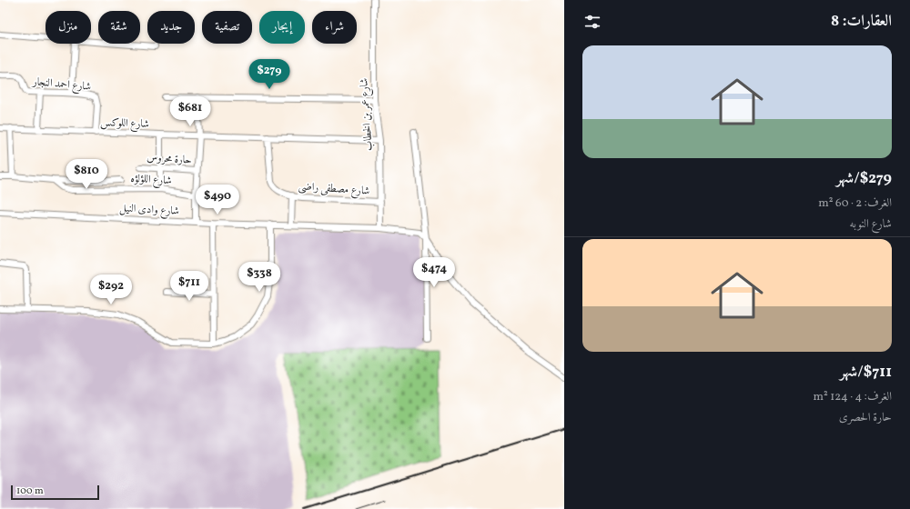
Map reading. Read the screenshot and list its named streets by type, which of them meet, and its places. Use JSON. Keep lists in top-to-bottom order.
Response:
{
  "streets": {
    "street": [
      "شارع احمد النجار",
      "شارع عمر بن الخطاب",
      "شارع اللوكس",
      "حارة محروس",
      "شارع اللؤلؤه",
      "شارع مصطفى راضى",
      "شارع وادى النيل"
    ]
  },
  "crossings": [
    ["شارع احمد النجار", "شارع اللوكس"],
    ["شارع عمر بن الخطاب", "شارع اللوكس"],
    ["شارع عمر بن الخطاب", "شارع مصطفى راضى"],
    ["شارع عمر بن الخطاب", "شارع وادى النيل"],
    ["شارع اللوكس", "شارع مصطفى راضى"]
  ],
  "scale_bar": "100 m",
  "page": {
    "heading": "العقارات: 8",
    "chip": [
      "شراء",
      "إيجار",
      "تصفية",
      "جديد",
      "شقة",
      "منزل"
    ],
    "list": [
      {
        "name": "$279/شهر",
        "note": "الغرف: 2 · 60 m² · شارع النوبه"
      },
      {
        "name": "$711/شهر",
        "note": "الغرف: 4 · 124 m² · حارة الحصرى"
      }
    ],
    "price": [
      "$279",
      "$681",
      "$810",
      "$490",
      "$474",
      "$338",
      "$711",
      "$292"
    ],
    "scale": "100 m"
  }
}
